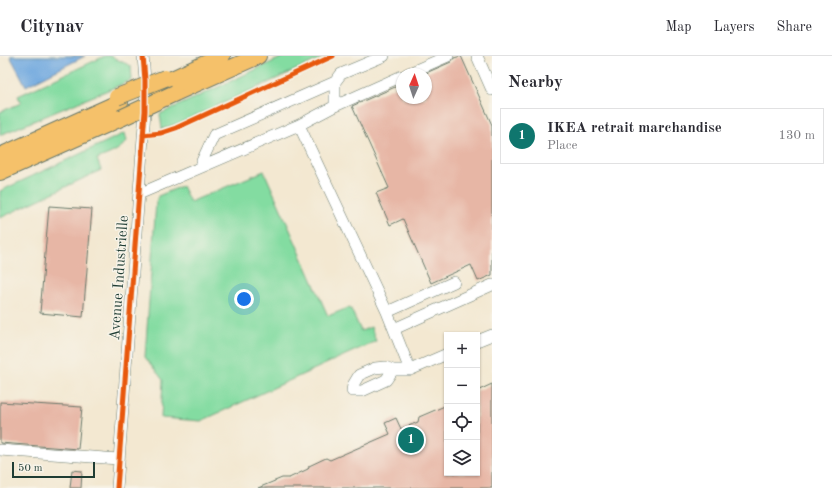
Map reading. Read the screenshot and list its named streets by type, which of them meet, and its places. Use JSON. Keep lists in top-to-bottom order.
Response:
{
  "streets": {
    "street": ["Avenue Industrielle"]
  },
  "scale_bar": "50 m",
  "north": "top",
  "page": {
    "header": "Citynav",
    "nav": ["Map", "Layers", "Share"],
    "heading": "Nearby",
    "list": [
      {
        "mark": "1",
        "name": "IKEA retrait marchandise",
        "note": "Place",
        "value": "130 m"
      }
    ],
    "map_buttons": ["+", "−"],
    "pins": "1",
    "scale": "50 m"
  }
}
